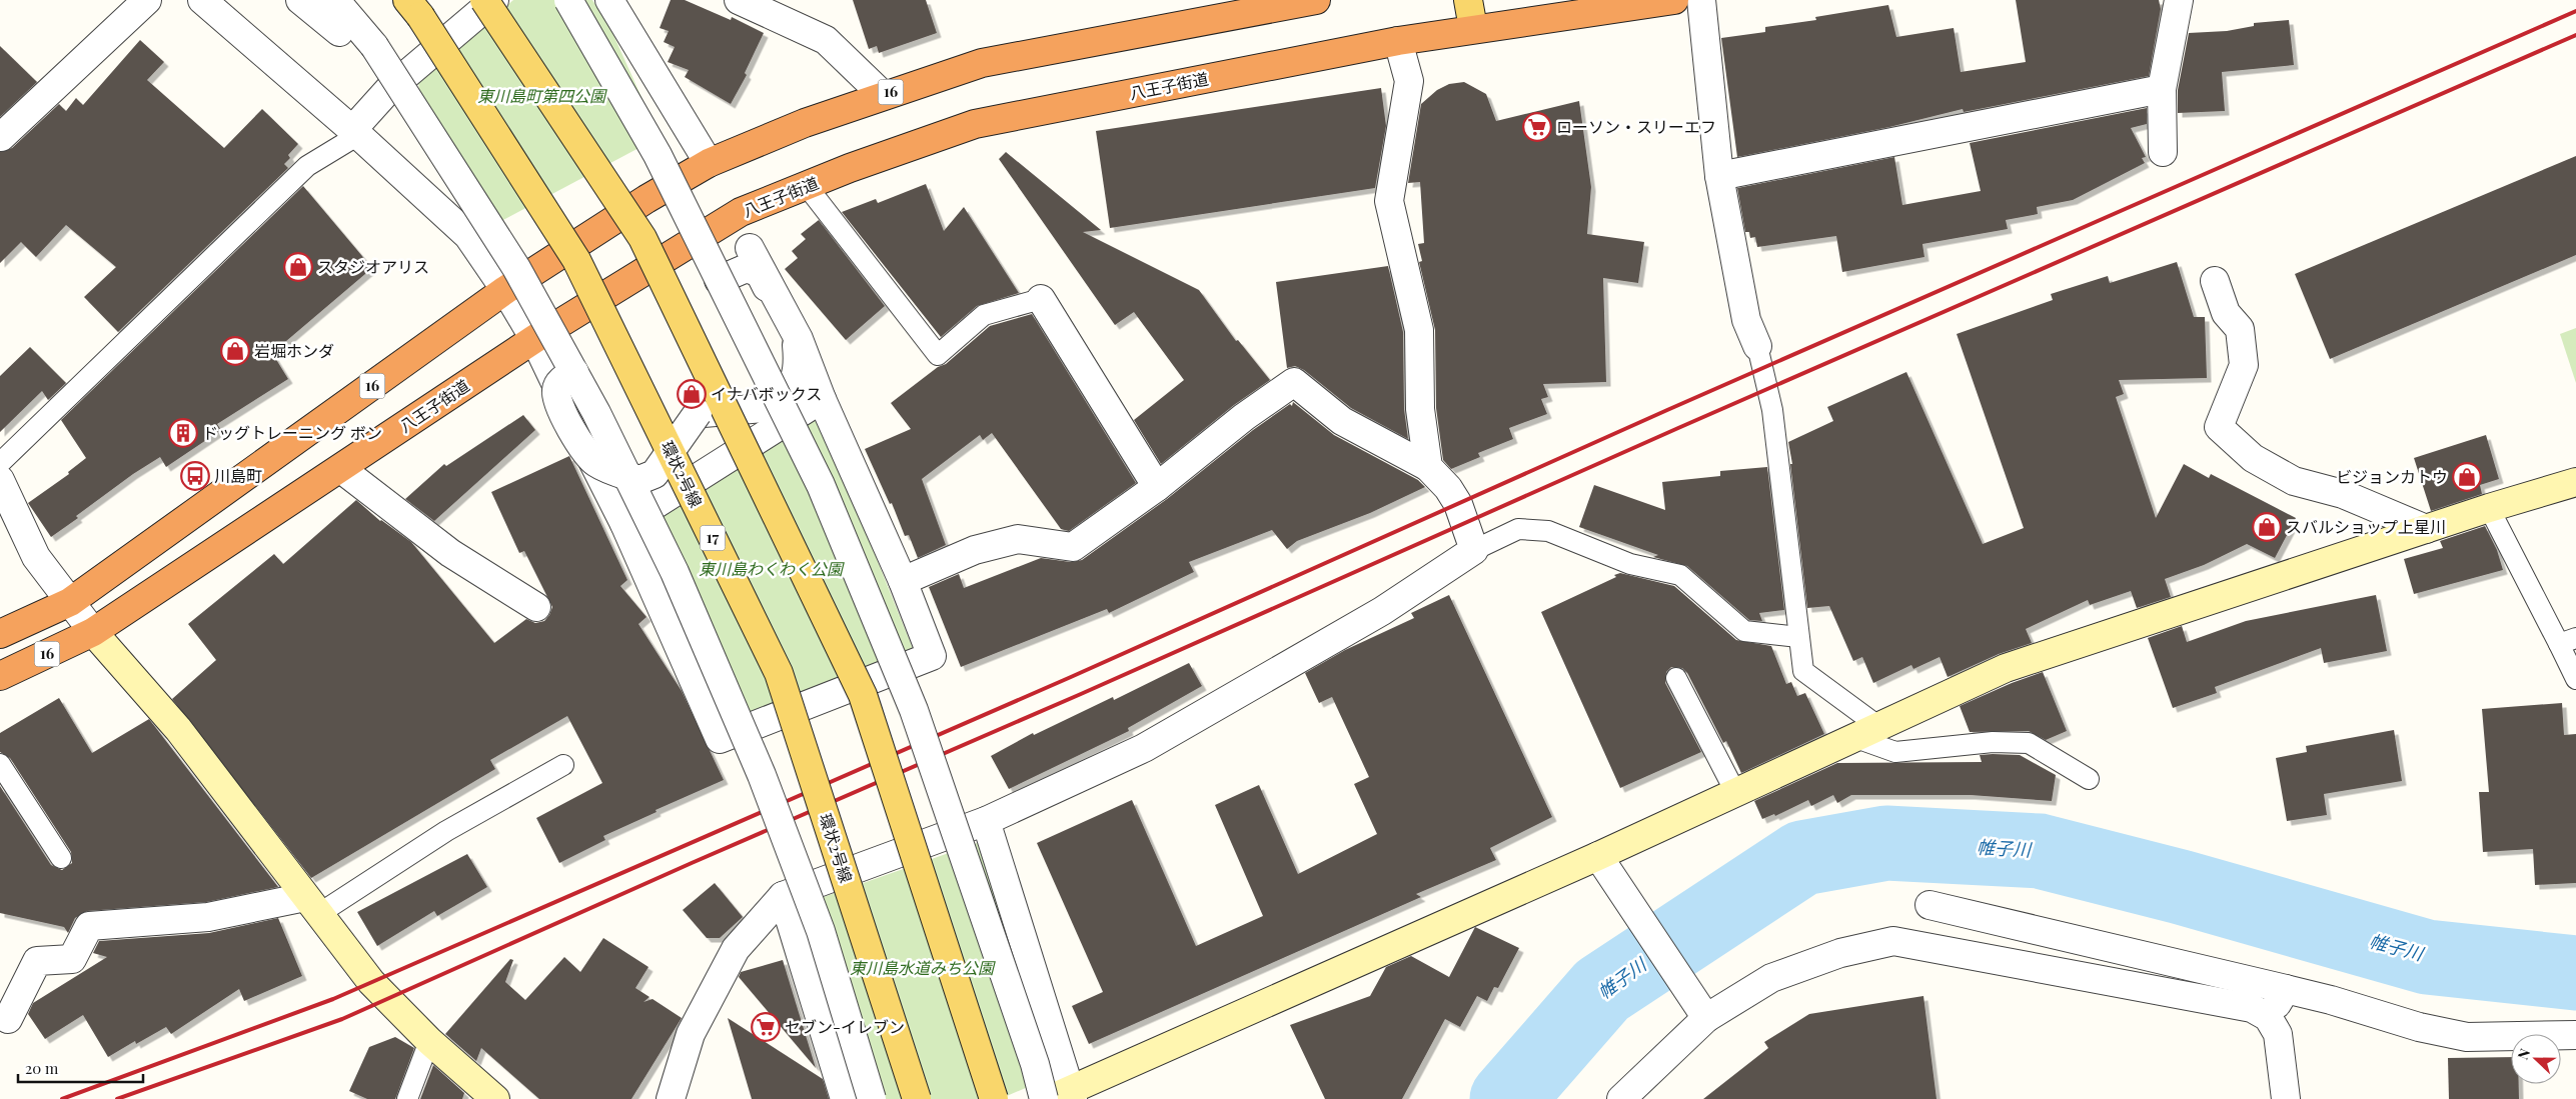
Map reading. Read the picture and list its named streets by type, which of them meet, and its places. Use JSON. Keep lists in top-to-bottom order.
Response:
{
  "streets": {
    "highway": ["八王子街道", "16"],
    "main road": ["環状2号線", "17"]
  },
  "water": ["帷子川"],
  "parks": ["東川島町第四公園", "東川島わくわく公園", "東川島水道みち公園"],
  "places": {
    "supermarket": ["ローソン・スリーエフ", "セブン-イレブン"],
    "shop": [
      "スタジオアリス",
      "岩堀ホンダ",
      "イナバボックス",
      "ビジョンカトウ",
      "スバルショップ上星川"
    ],
    "building": ["ドッグトレーニング ボン"],
    "bus stop": ["川島町"]
  },
  "scale_bar": "20 m",
  "north": "left"
}
